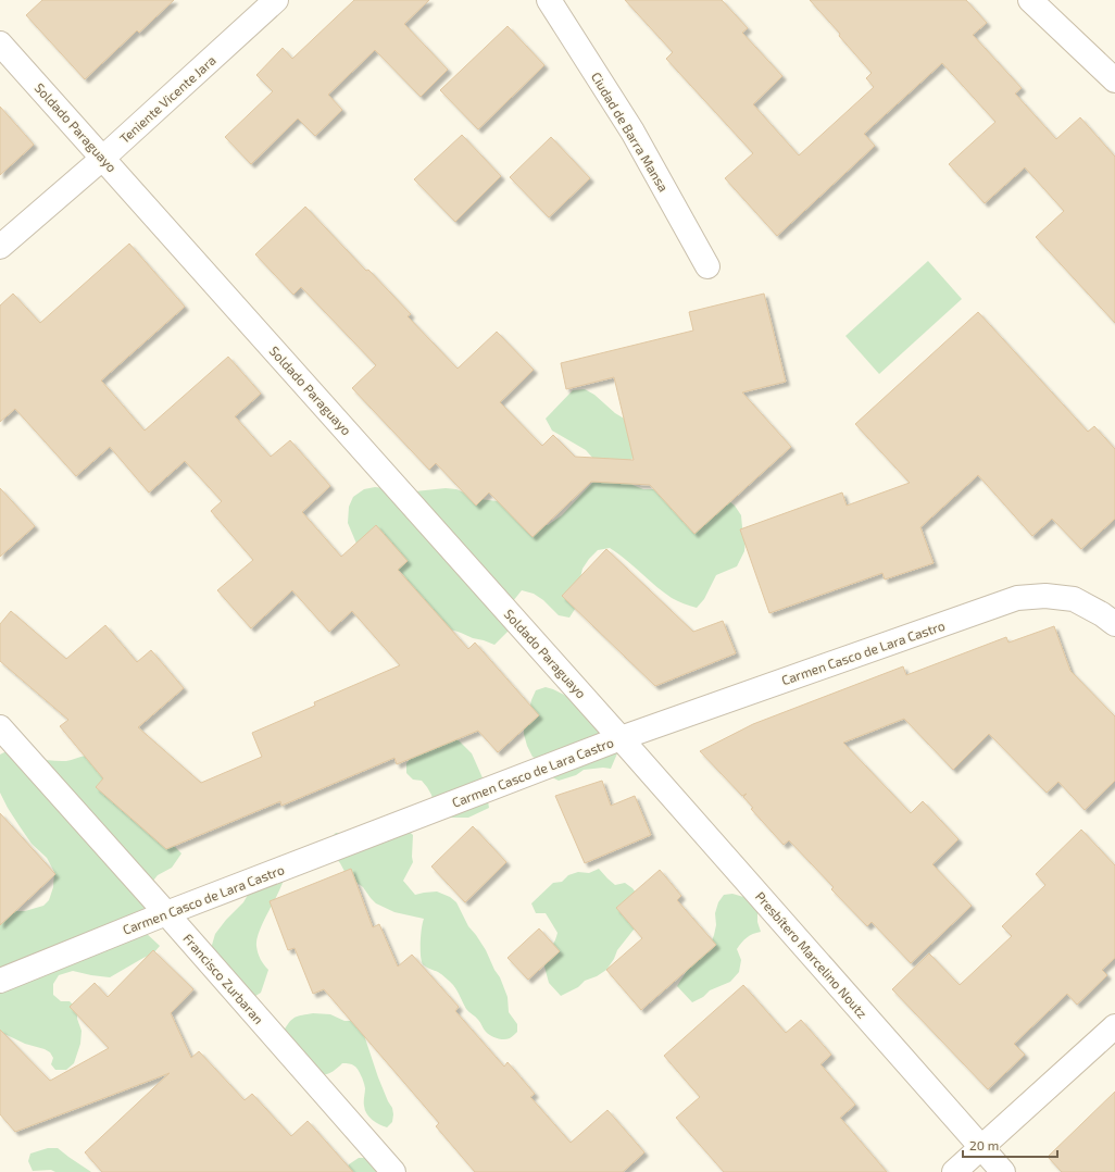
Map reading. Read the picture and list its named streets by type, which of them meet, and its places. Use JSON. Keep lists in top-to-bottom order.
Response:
{
  "streets": {
    "street": [
      "Teniente Vicente Jara",
      "Soldado Paraguayo",
      "Ciudad de Barra Mansa",
      "Carmen Casco de Lara Castro",
      "Presbítero Marcelino Noutz",
      "Francisco Zurbaran"
    ]
  },
  "crossings": [
    ["Teniente Vicente Jara", "Soldado Paraguayo"],
    ["Soldado Paraguayo", "Carmen Casco de Lara Castro"],
    ["Soldado Paraguayo", "Presbítero Marcelino Noutz"],
    ["Carmen Casco de Lara Castro", "Presbítero Marcelino Noutz"],
    ["Carmen Casco de Lara Castro", "Francisco Zurbaran"]
  ],
  "scale_bar": "20 m"
}
